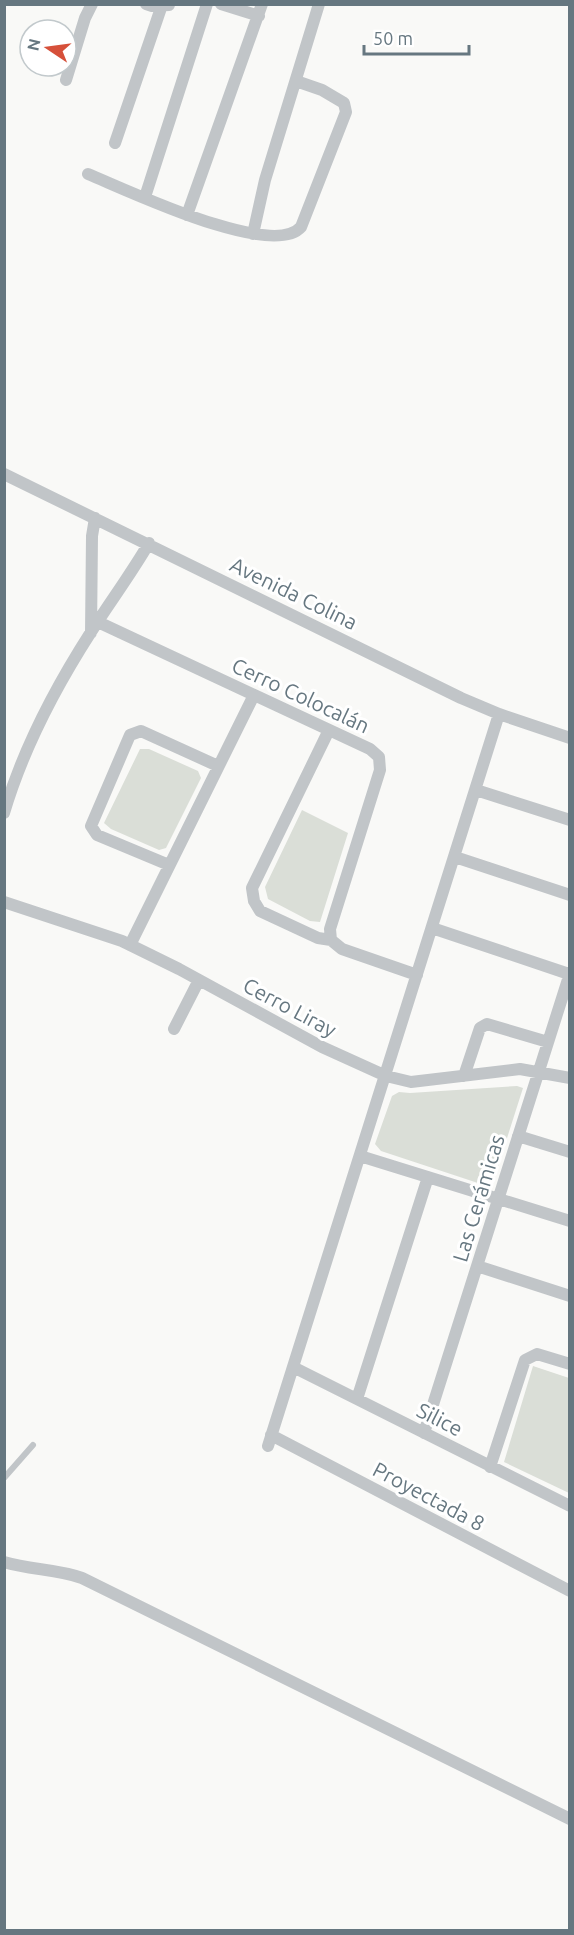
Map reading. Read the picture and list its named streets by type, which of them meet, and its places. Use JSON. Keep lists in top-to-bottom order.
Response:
{
  "streets": {
    "street": [
      "Avenida Colina",
      "Cerro Colocalán",
      "Cerro Liray",
      "Las Cerámicas",
      "Silice",
      "Proyectada 8"
    ]
  },
  "crossings": [
    ["Cerro Liray", "Las Cerámicas"],
    ["Las Cerámicas", "Silice"],
    ["Silice", "Proyectada 8"]
  ],
  "scale_bar": "50 m",
  "north": "left"
}
